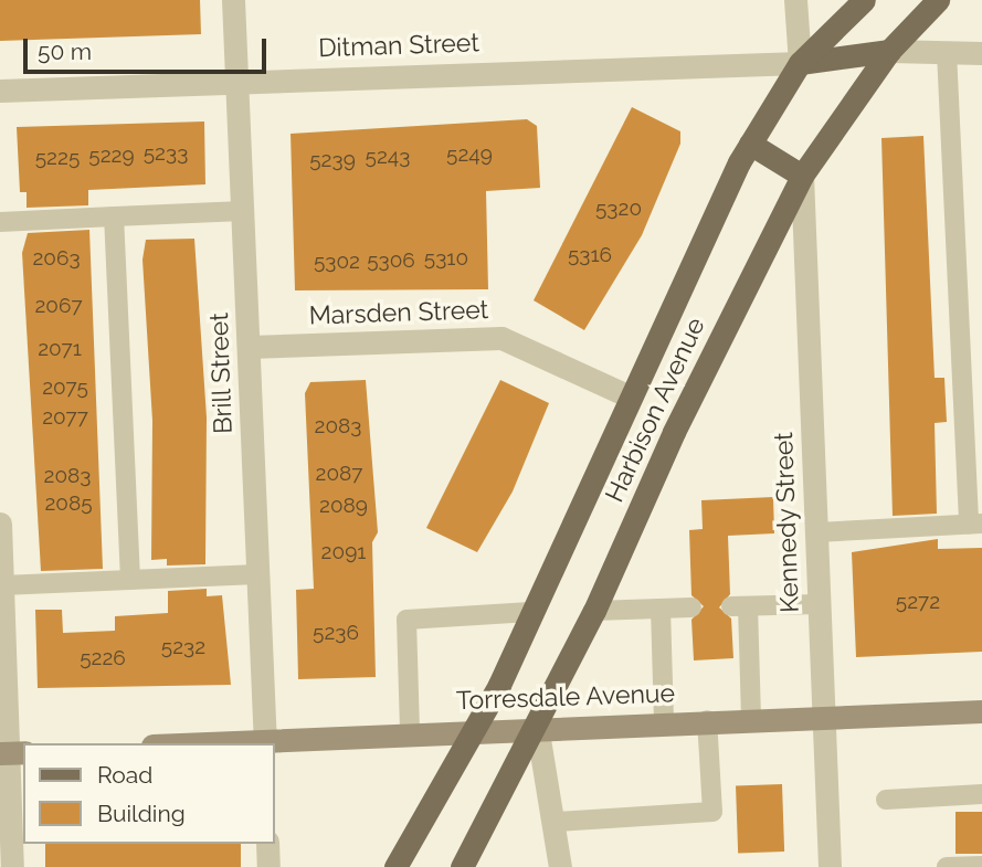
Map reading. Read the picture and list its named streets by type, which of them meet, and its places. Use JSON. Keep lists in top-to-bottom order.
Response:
{
  "streets": {
    "main road": ["Harbison Avenue"],
    "street": [
      "Ditman Street",
      "Marsden Street",
      "Brill Street",
      "Kennedy Street",
      "Torresdale Avenue"
    ]
  },
  "crossings": [
    ["Ditman Street", "Brill Street"],
    ["Ditman Street", "Harbison Avenue"],
    ["Marsden Street", "Brill Street"],
    ["Marsden Street", "Harbison Avenue"],
    ["Brill Street", "Torresdale Avenue"],
    ["Harbison Avenue", "Kennedy Street"],
    ["Harbison Avenue", "Torresdale Avenue"],
    ["Kennedy Street", "Torresdale Avenue"]
  ],
  "house_numbers": [
    "5233",
    "5249",
    "5229",
    "5243",
    "5225",
    "5239",
    "5320",
    "5316",
    "2063",
    "5310",
    "5306",
    "5302",
    "2067",
    "2071",
    "2075",
    "2077",
    "2083",
    "2087",
    "2083",
    "2085",
    "2089",
    "2091",
    "5272",
    "5236",
    "5232",
    "5226"
  ],
  "legend": ["Road", "Building"],
  "scale_bar": "50 m"
}
